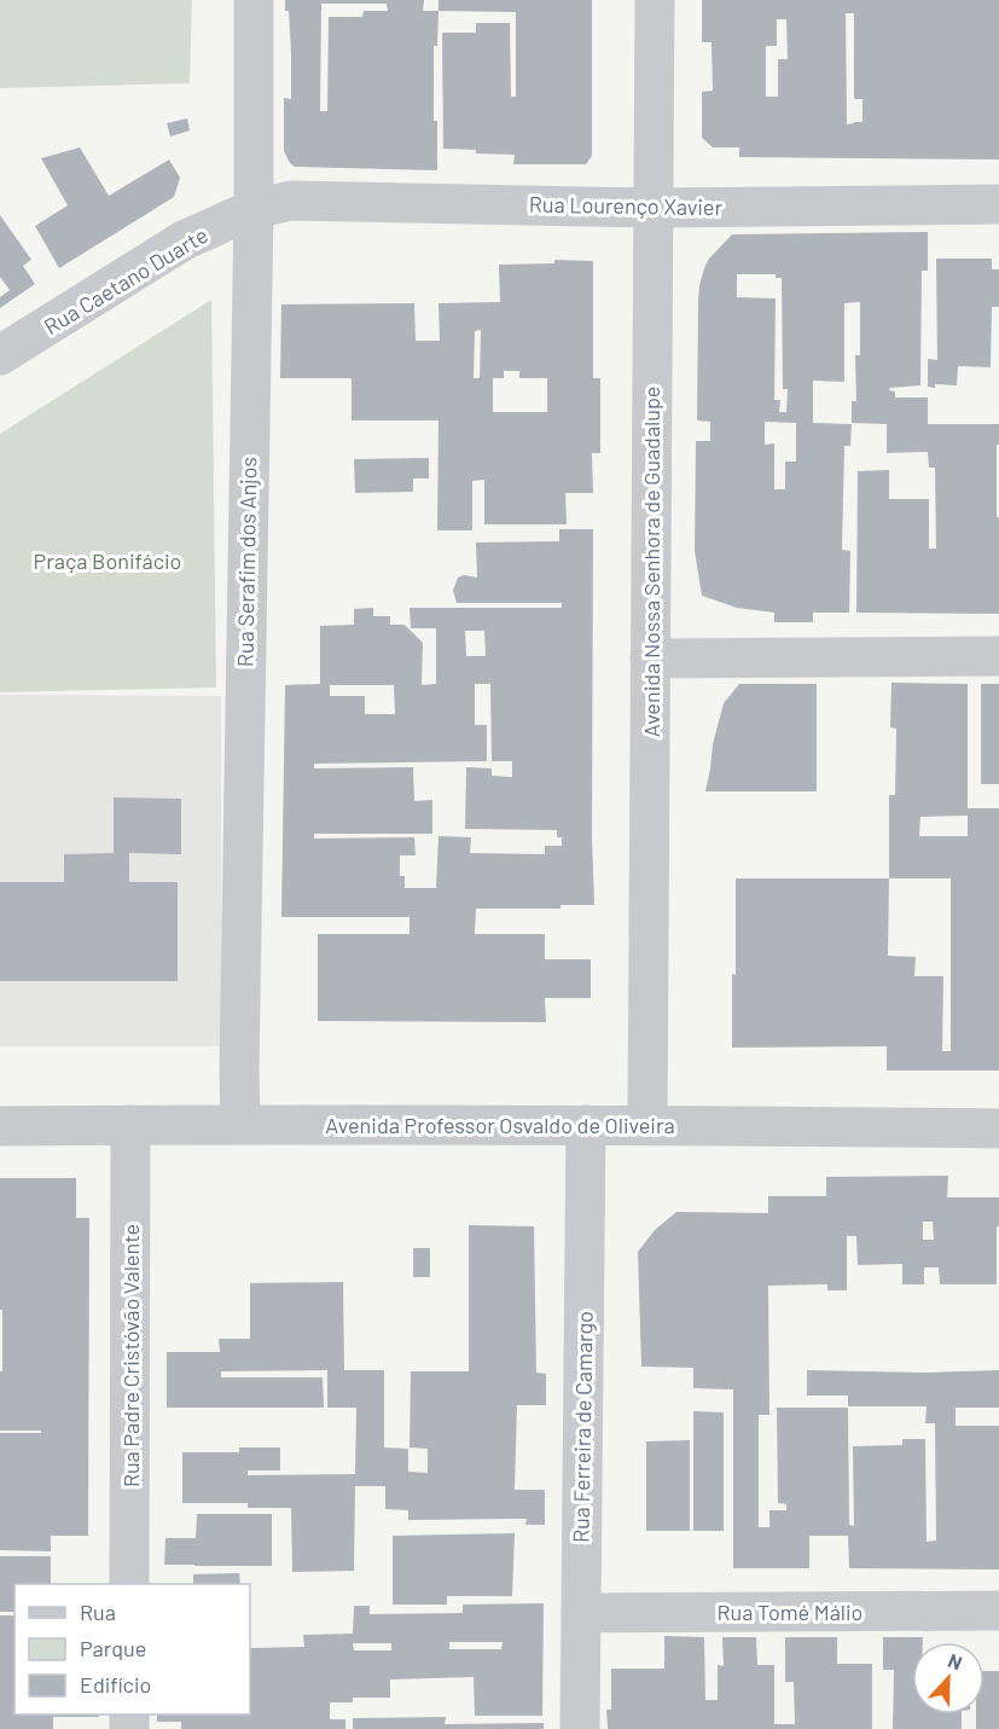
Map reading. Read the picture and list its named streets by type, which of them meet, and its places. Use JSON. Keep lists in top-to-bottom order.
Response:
{
  "streets": {
    "street": [
      "Rua Lourenço Xavier",
      "Rua Caetano Duarte",
      "Rua Serafim dos Anjos",
      "Avenida Nossa Senhora de Guadalupe",
      "Avenida Professor Osvaldo de Oliveira",
      "Rua Padre Cristóvão Valente",
      "Rua Ferreira de Camargo",
      "Rua Tomé Málio"
    ]
  },
  "crossings": [
    ["Rua Lourenço Xavier", "Rua Caetano Duarte"],
    ["Rua Lourenço Xavier", "Rua Serafim dos Anjos"],
    ["Rua Lourenço Xavier", "Avenida Nossa Senhora de Guadalupe"],
    ["Rua Caetano Duarte", "Rua Serafim dos Anjos"],
    ["Rua Serafim dos Anjos", "Avenida Professor Osvaldo de Oliveira"],
    ["Avenida Nossa Senhora de Guadalupe", "Avenida Professor Osvaldo de Oliveira"],
    ["Avenida Professor Osvaldo de Oliveira", "Rua Padre Cristóvão Valente"],
    ["Avenida Professor Osvaldo de Oliveira", "Rua Ferreira de Camargo"],
    ["Rua Ferreira de Camargo", "Rua Tomé Málio"]
  ],
  "parks": ["Praça Bonifácio"],
  "legend": ["Rua", "Parque", "Edifício"],
  "north": "top"
}
